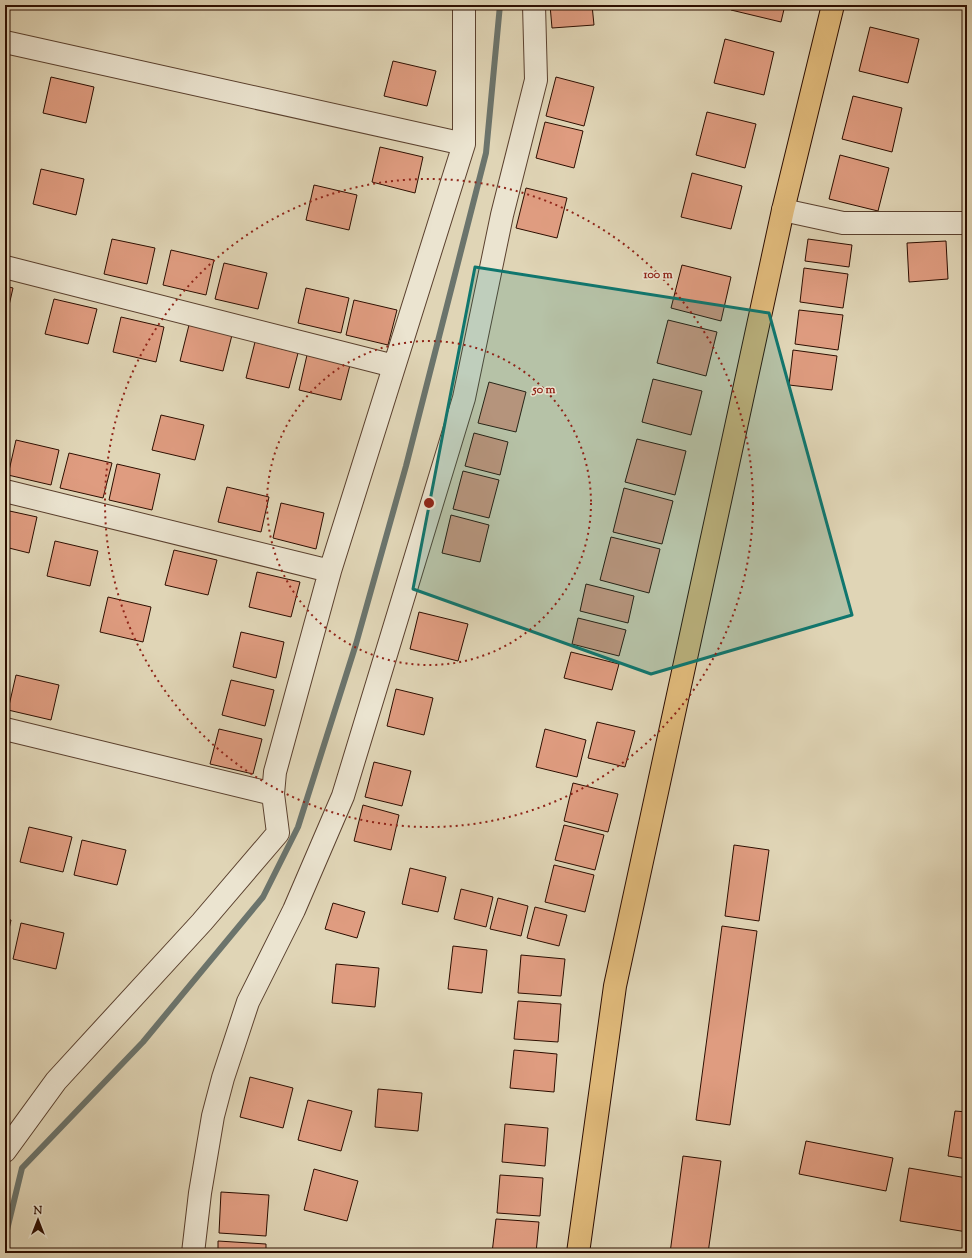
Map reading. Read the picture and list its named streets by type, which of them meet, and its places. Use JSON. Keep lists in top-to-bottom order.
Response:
{
  "north": "top",
  "rings": ["100 m", "50 m"]
}
